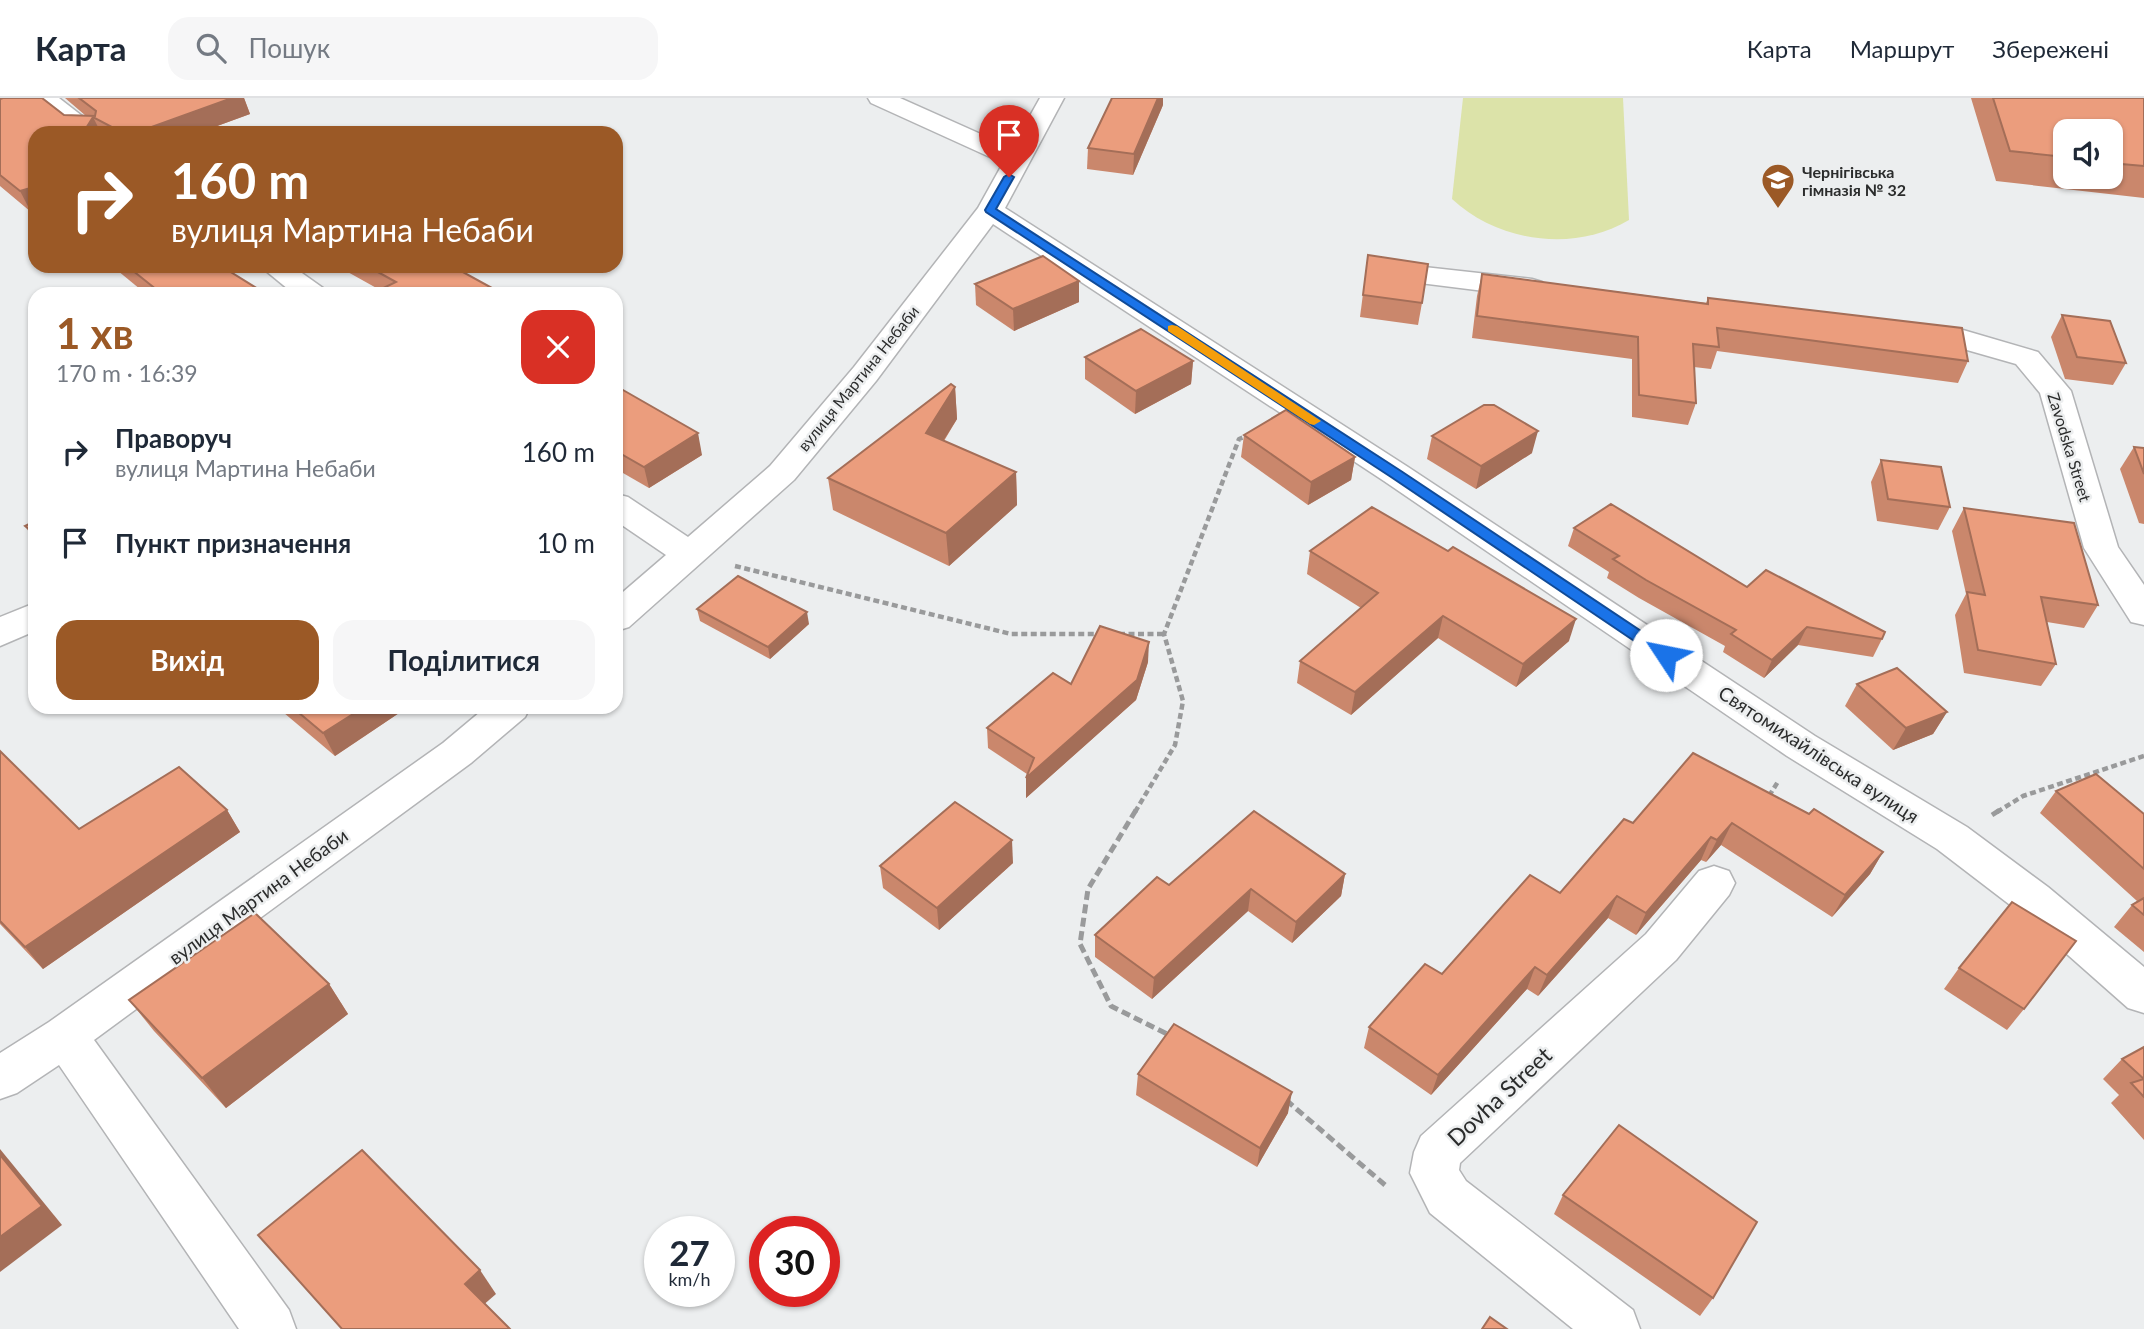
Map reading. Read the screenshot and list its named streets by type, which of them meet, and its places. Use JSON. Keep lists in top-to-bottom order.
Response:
{
  "streets": {
    "street": [
      "вулиця Мартина Небаби",
      "Zavodska Street",
      "Святомихайлівська вулиця",
      "Dovha Street"
    ]
  },
  "crossings": [
    ["вулиця Мартина Небаби", "Святомихайлівська вулиця"]
  ],
  "places": {
    "school or university": ["Чернігівська гімназія № 32"]
  },
  "page": {
    "header": "Карта",
    "search": "Пошук",
    "nav": ["Карта", "Маршрут", "Збережені"],
    "turn": ["160 m", "вулиця Мартина Небаби"],
    "heading": ["1 хв", "170 m · 16:39"],
    "list": [
      {
        "name": "Праворуч",
        "note": "вулиця Мартина Небаби",
        "value": "160 m"
      },
      {
        "name": "Пункт призначення",
        "value": "10 m"
      }
    ],
    "buttons": ["Вихід", "Поділитися"],
    "speed": "27 km/h",
    "limit": "30"
  }
}
